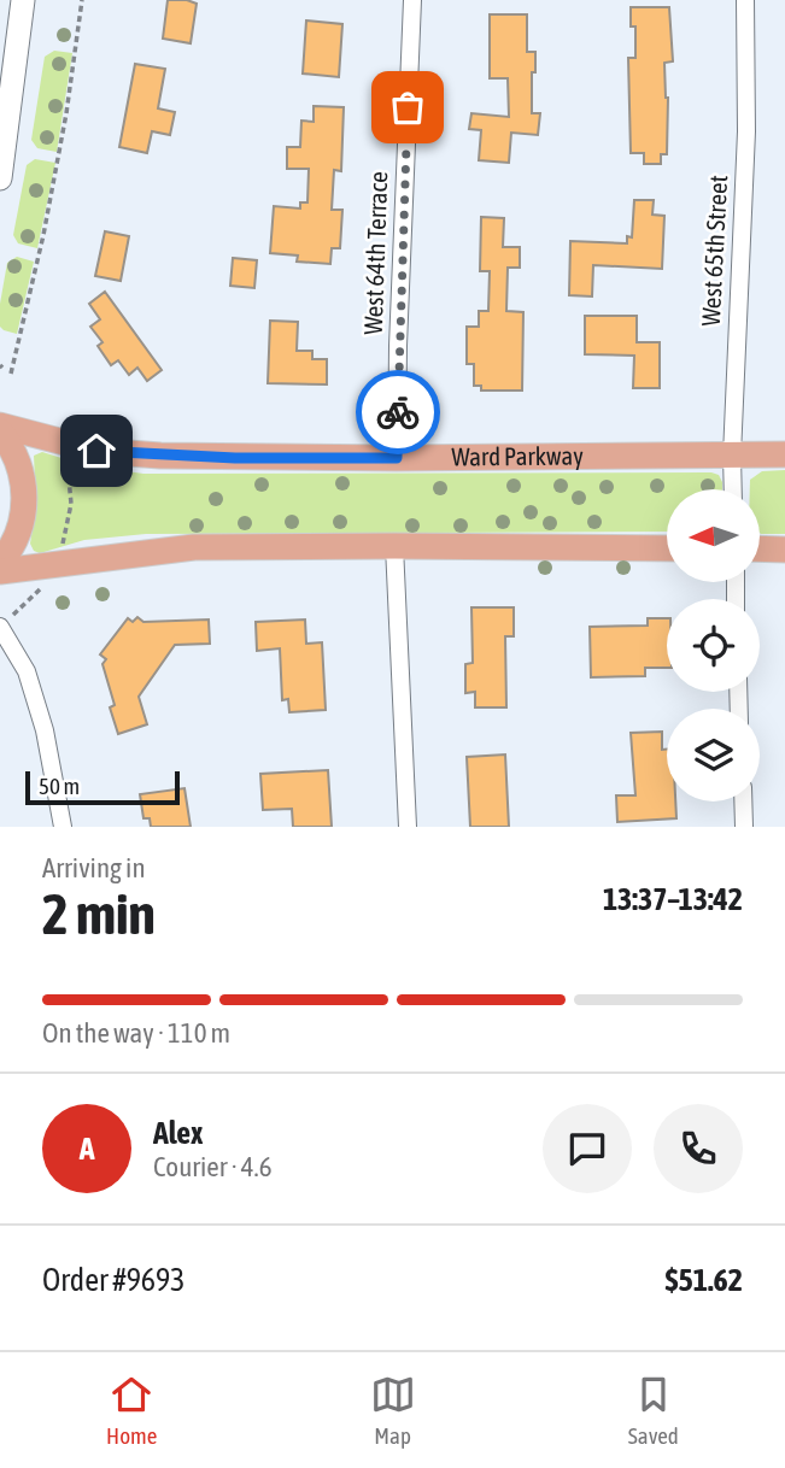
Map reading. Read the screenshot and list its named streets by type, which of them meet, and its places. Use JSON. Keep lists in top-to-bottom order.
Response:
{
  "streets": {
    "main road": ["Ward Parkway"],
    "street": ["West 65th Street", "West 64th Terrace"]
  },
  "crossings": [
    ["West 65th Street", "Ward Parkway"],
    ["West 64th Terrace", "Ward Parkway"]
  ],
  "scale_bar": "50 m",
  "north": "left",
  "page": {
    "scale": "50 m",
    "heading": ["2 min", "Arriving in", "13:37–13:42"],
    "panel": [
      "Alex",
      "Courier · 4.6",
      "Order #9693",
      "$51.62"
    ],
    "bar": "On the way · 110 m",
    "round": "A",
    "tabs": ["Home", "Map", "Saved"]
  }
}
